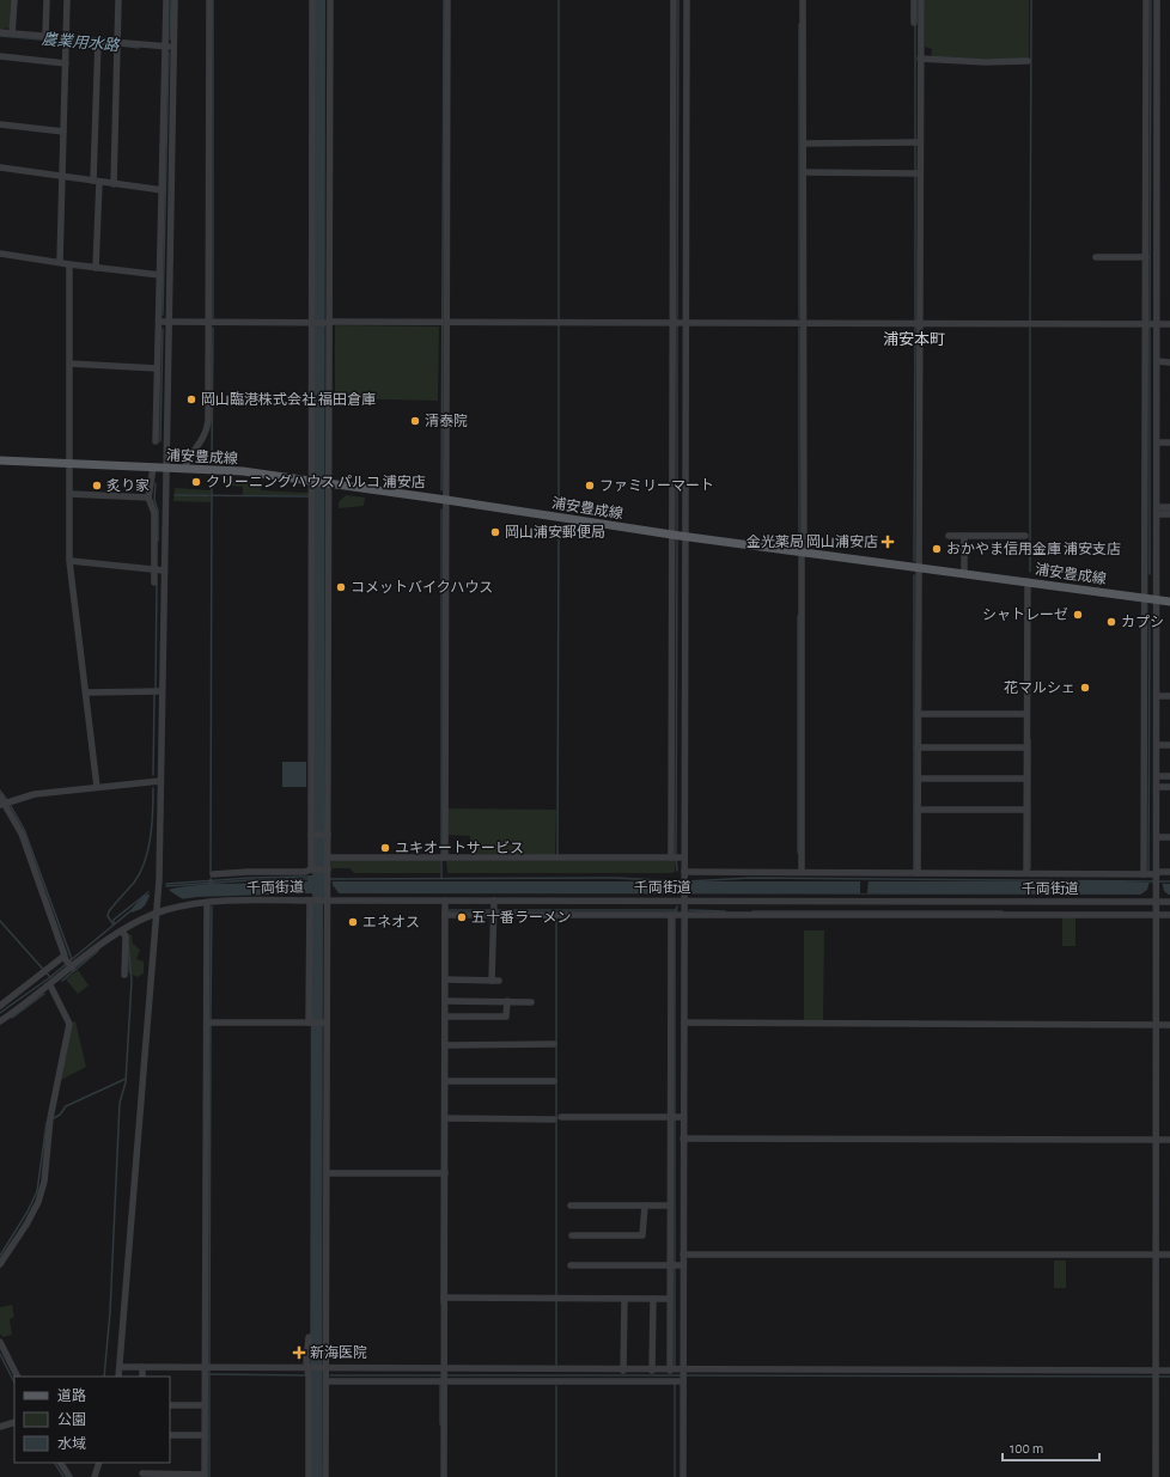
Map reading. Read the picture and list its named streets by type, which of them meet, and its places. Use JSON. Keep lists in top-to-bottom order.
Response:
{
  "streets": {
    "main road": ["浦安豊成線"],
    "street": ["千両街道"]
  },
  "districts": ["浦安本町"],
  "water": ["農業用水路"],
  "places": {
    "other": [
      "岡山臨港株式会社 福田倉庫",
      "清泰院",
      "クリーニングハウス パルコ 浦安店",
      "炙り家",
      "ファミリーマート",
      "岡山浦安郵便局",
      "おかやま信用金庫 浦安支店",
      "コメットバイクハウス",
      "シャトレーゼ",
      "カプシ",
      "花マルシェ",
      "ユキオートサービス",
      "五十番ラーメン",
      "エネオス"
    ],
    "health": ["金光薬局 岡山浦安店", "新海医院"]
  },
  "legend": ["道路", "公園", "水域"],
  "scale_bar": "100 m"
}
